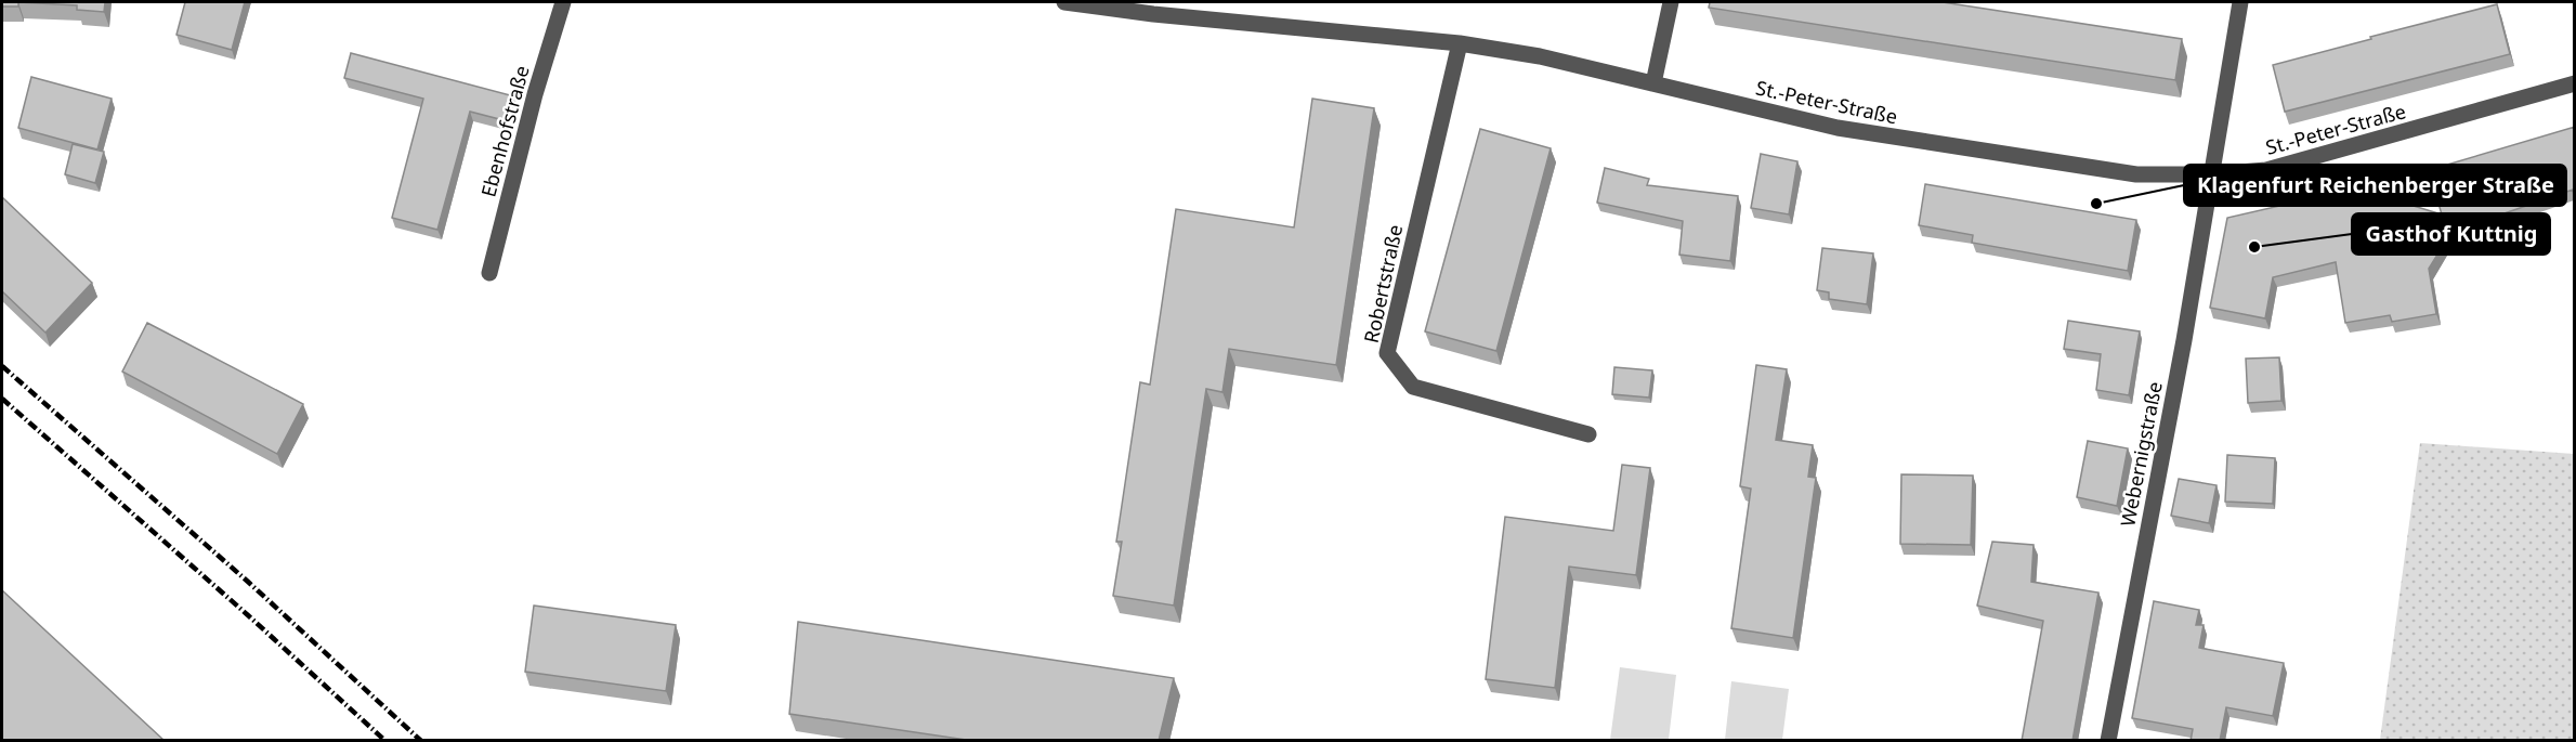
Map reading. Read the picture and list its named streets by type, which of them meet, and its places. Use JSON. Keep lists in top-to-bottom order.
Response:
{
  "streets": {
    "street": [
      "St.-Peter-Straße",
      "Ebenhofstraße",
      "Robertstraße",
      "Webernigstraße"
    ]
  },
  "crossings": [
    ["St.-Peter-Straße", "Robertstraße"],
    ["St.-Peter-Straße", "Webernigstraße"]
  ],
  "places": ["Klagenfurt Reichenberger Straße", "Gasthof Kuttnig"]
}
